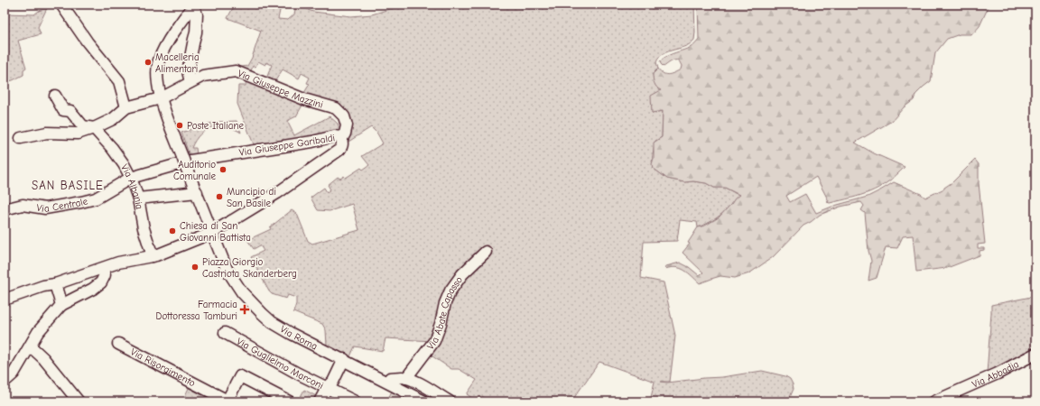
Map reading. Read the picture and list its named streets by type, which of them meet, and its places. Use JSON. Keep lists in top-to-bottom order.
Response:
{
  "streets": {
    "street": [
      "Via Giuseppe Mazzini",
      "Via Giuseppe Garibaldi",
      "Via Albania",
      "Via Centrale",
      "Via Abate Capasso",
      "Via Roma",
      "Via Guglielmo Marconi",
      "Via Risorgimento",
      "Via Abbadia"
    ]
  },
  "crossings": [
    ["Via Giuseppe Mazzini", "Via Giuseppe Garibaldi"],
    ["Via Giuseppe Mazzini", "Via Roma"],
    ["Via Giuseppe Garibaldi", "Via Centrale"],
    ["Via Giuseppe Garibaldi", "Via Roma"],
    ["Via Albania", "Via Centrale"],
    ["Via Centrale", "Via Roma"]
  ],
  "districts": ["SAN BASILE"],
  "places": {
    "other": [
      "Macelleria Alimentari",
      "Poste Italiane",
      "Auditorio Comunale",
      "Muncipio di San Basile",
      "Chiesa di San Giovanni Battista",
      "Piazza Giorgio Castriota Skanderberg"
    ],
    "health": ["Farmacia Dottoressa Tamburi"]
  }
}
